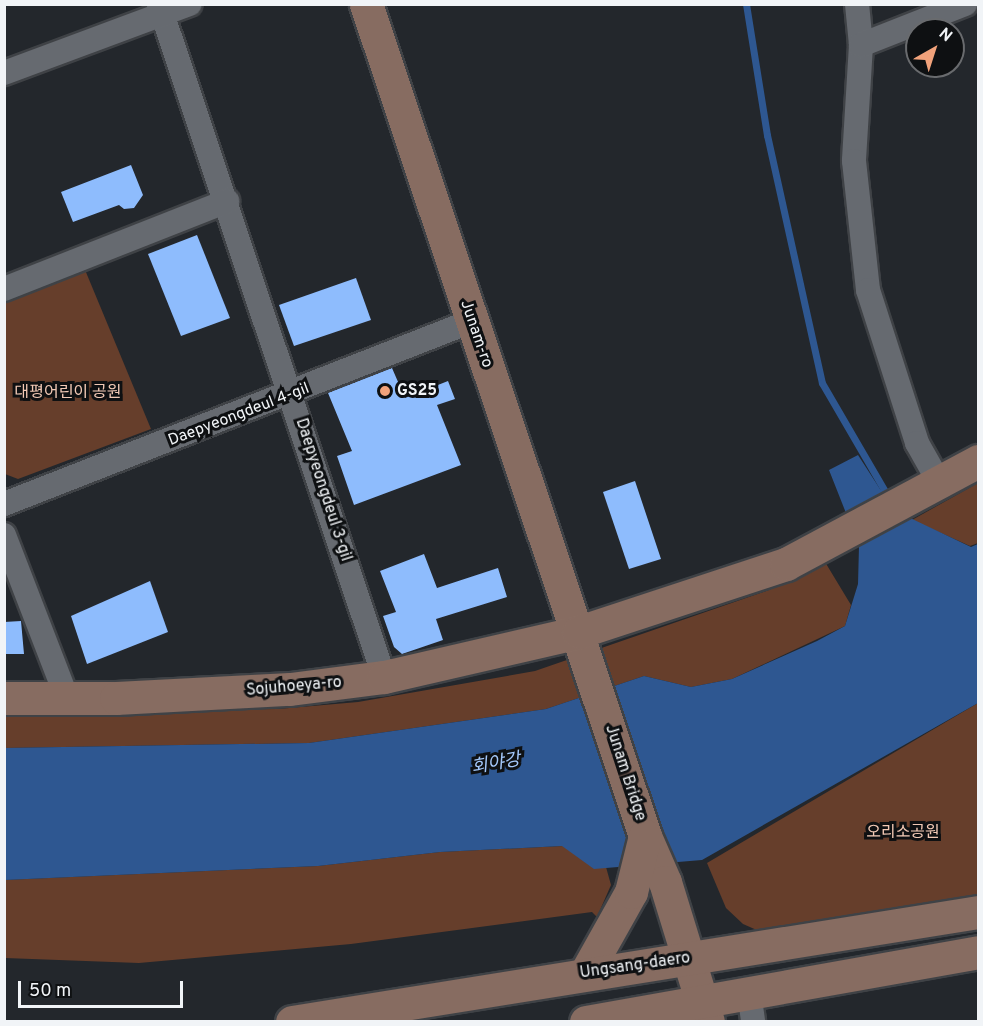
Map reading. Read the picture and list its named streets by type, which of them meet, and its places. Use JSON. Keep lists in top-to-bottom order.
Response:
{
  "streets": {
    "main road": [
      "Junam-ro",
      "Sojuhoeya-ro",
      "Junam Bridge",
      "Ungsang-daero"
    ],
    "street": ["Daepyeongdeul 4-gil", "Daepyeongdeul 3-gil"]
  },
  "crossings": [
    ["Junam-ro", "Daepyeongdeul 4-gil"],
    ["Junam-ro", "Sojuhoeya-ro"],
    ["Junam-ro", "Junam Bridge"],
    ["Daepyeongdeul 4-gil", "Daepyeongdeul 3-gil"],
    ["Daepyeongdeul 3-gil", "Sojuhoeya-ro"],
    ["Sojuhoeya-ro", "Junam Bridge"],
    ["Junam Bridge", "Ungsang-daero"]
  ],
  "water": ["회야강"],
  "parks": ["대평어린이 공원", "오리소공원"],
  "places": ["GS25"],
  "scale_bar": "50 m",
  "north": "top right"
}
